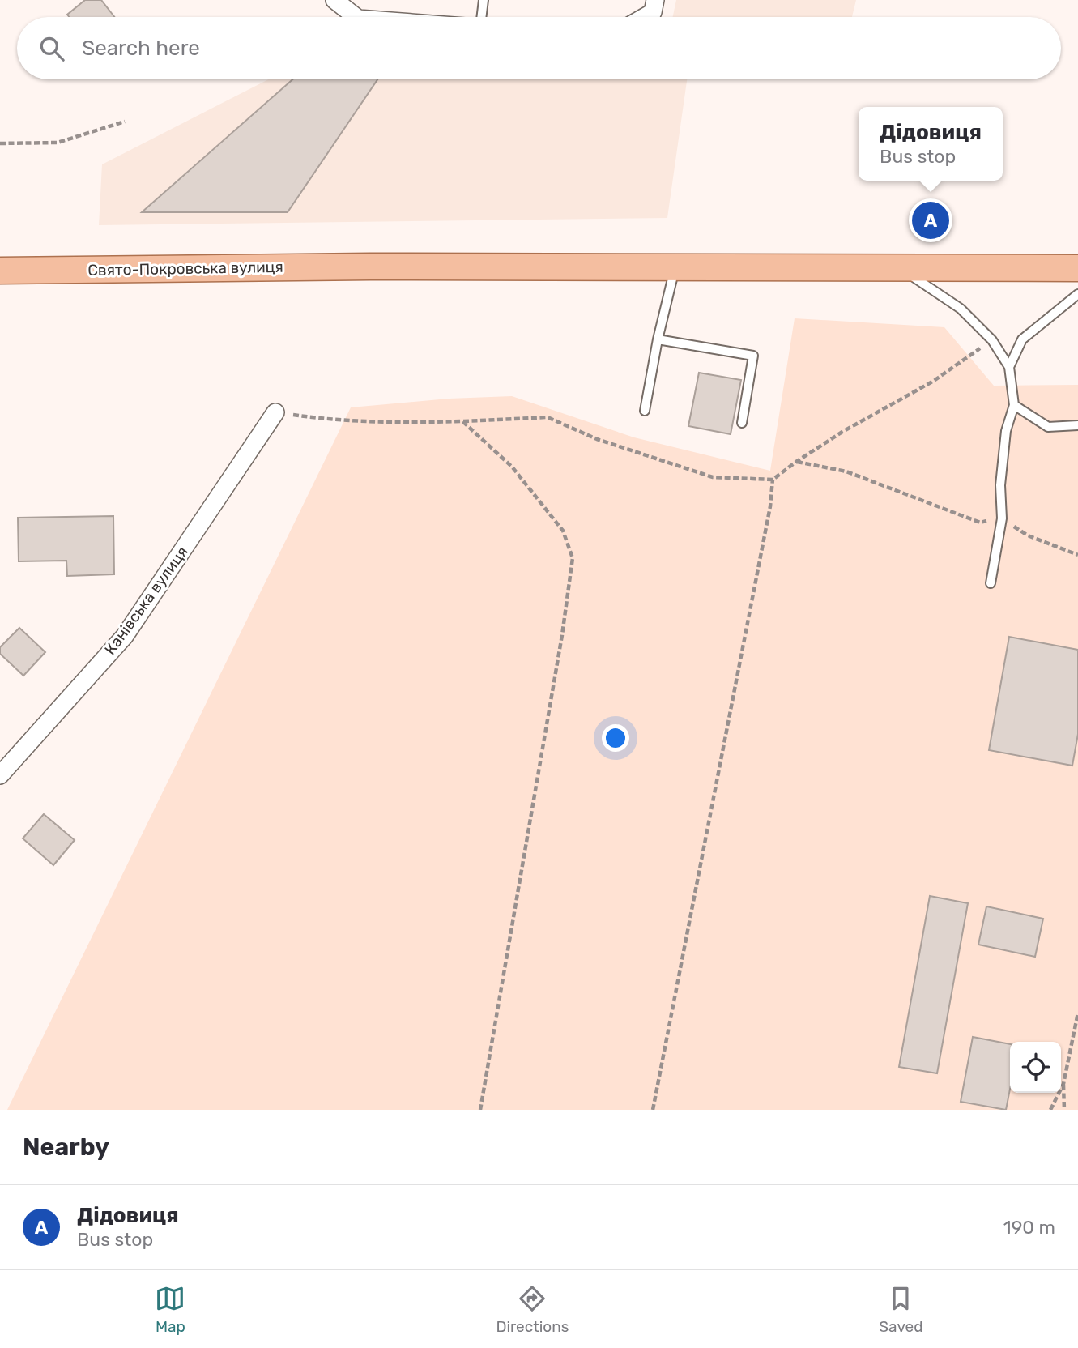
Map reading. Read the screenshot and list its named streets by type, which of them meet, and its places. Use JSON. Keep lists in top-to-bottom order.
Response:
{
  "streets": {
    "main road": ["Свято-Покровська вулиця"],
    "street": ["Канівська вулиця"]
  },
  "page": {
    "search": "Search here",
    "popup": ["Дідовиця", "Bus stop"],
    "pins": "A",
    "heading": "Nearby",
    "list": [
      {
        "mark": "A",
        "name": "Дідовиця",
        "note": "Bus stop",
        "value": "190 m"
      }
    ],
    "nav": ["Map", "Directions", "Saved"]
  }
}
